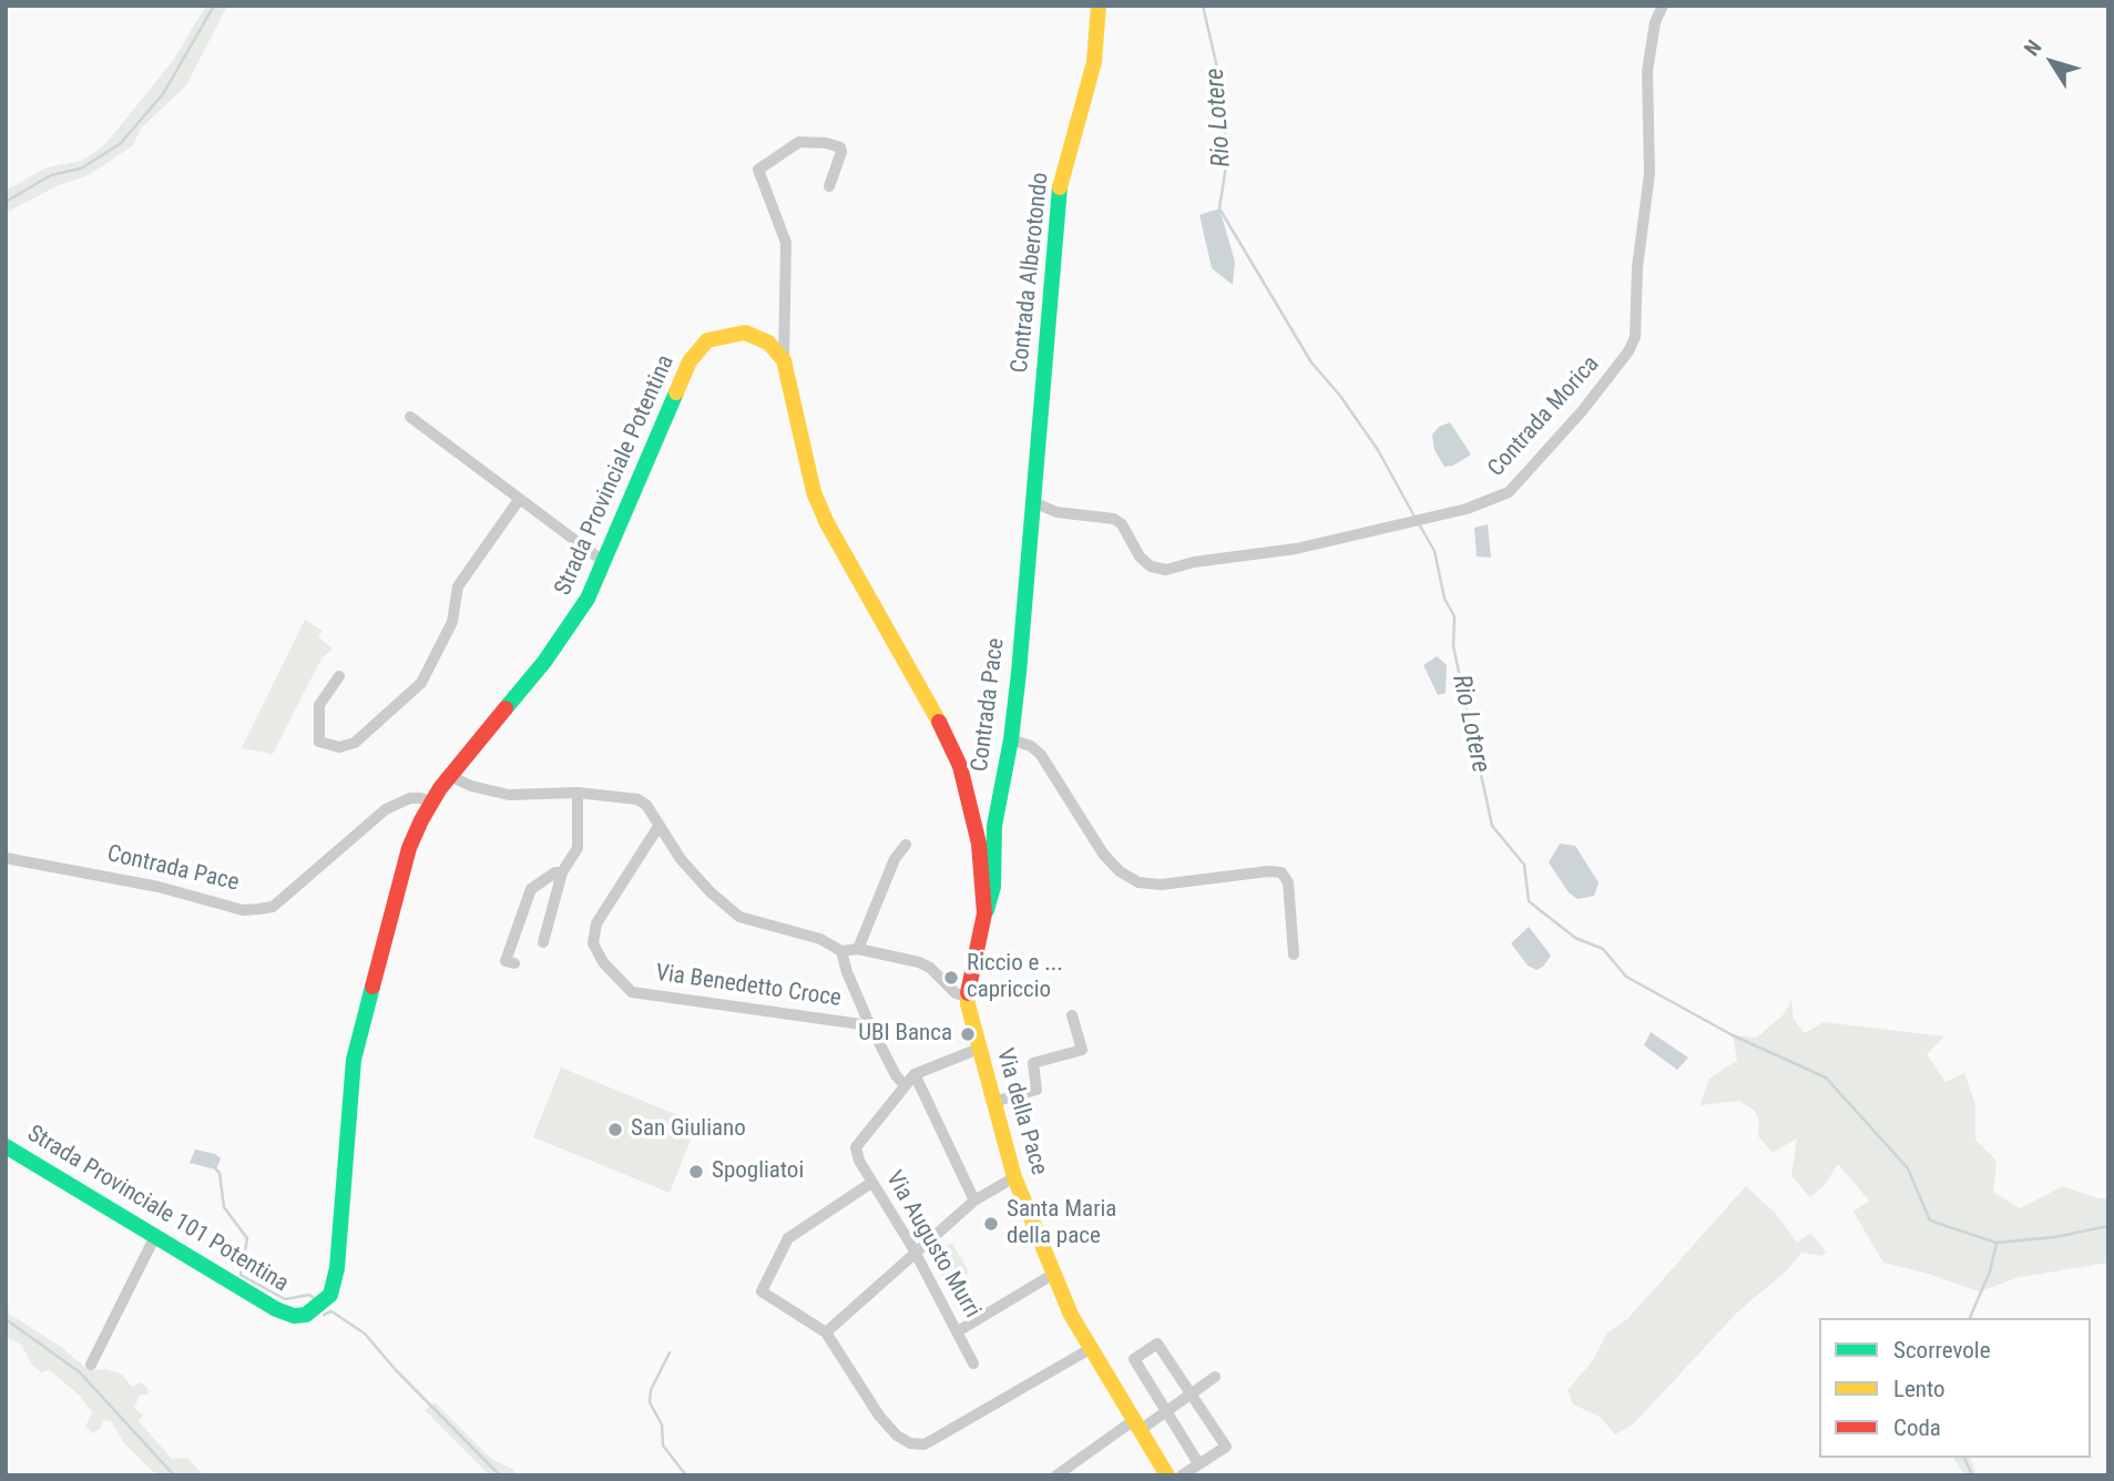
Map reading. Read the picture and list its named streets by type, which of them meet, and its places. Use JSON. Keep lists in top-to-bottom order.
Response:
{
  "streets": {
    "main road": [
      "Contrada Alberotondo",
      "Strada Provinciale Potentina",
      "Contrada Pace",
      "Via della Pace",
      "Strada Provinciale 101 Potentina"
    ],
    "street": ["Contrada Morica", "Via Benedetto Croce", "Via Augusto Murri"]
  },
  "crossings": [
    ["Contrada Alberotondo", "Contrada Morica"],
    ["Contrada Alberotondo", "Contrada Pace"],
    ["Contrada Morica", "Contrada Pace"],
    ["Strada Provinciale Potentina", "Contrada Pace"],
    ["Strada Provinciale Potentina", "Strada Provinciale 101 Potentina"],
    ["Contrada Pace", "Via della Pace"],
    ["Contrada Pace", "Strada Provinciale 101 Potentina"]
  ],
  "water": ["Rio Lotere"],
  "places": [
    "Riccio e ... capriccio",
    "UBI Banca",
    "San Giuliano",
    "Spogliatoi",
    "Santa Maria della pace"
  ],
  "legend": ["Scorrevole", "Lento", "Coda"],
  "north": "top left"
}
